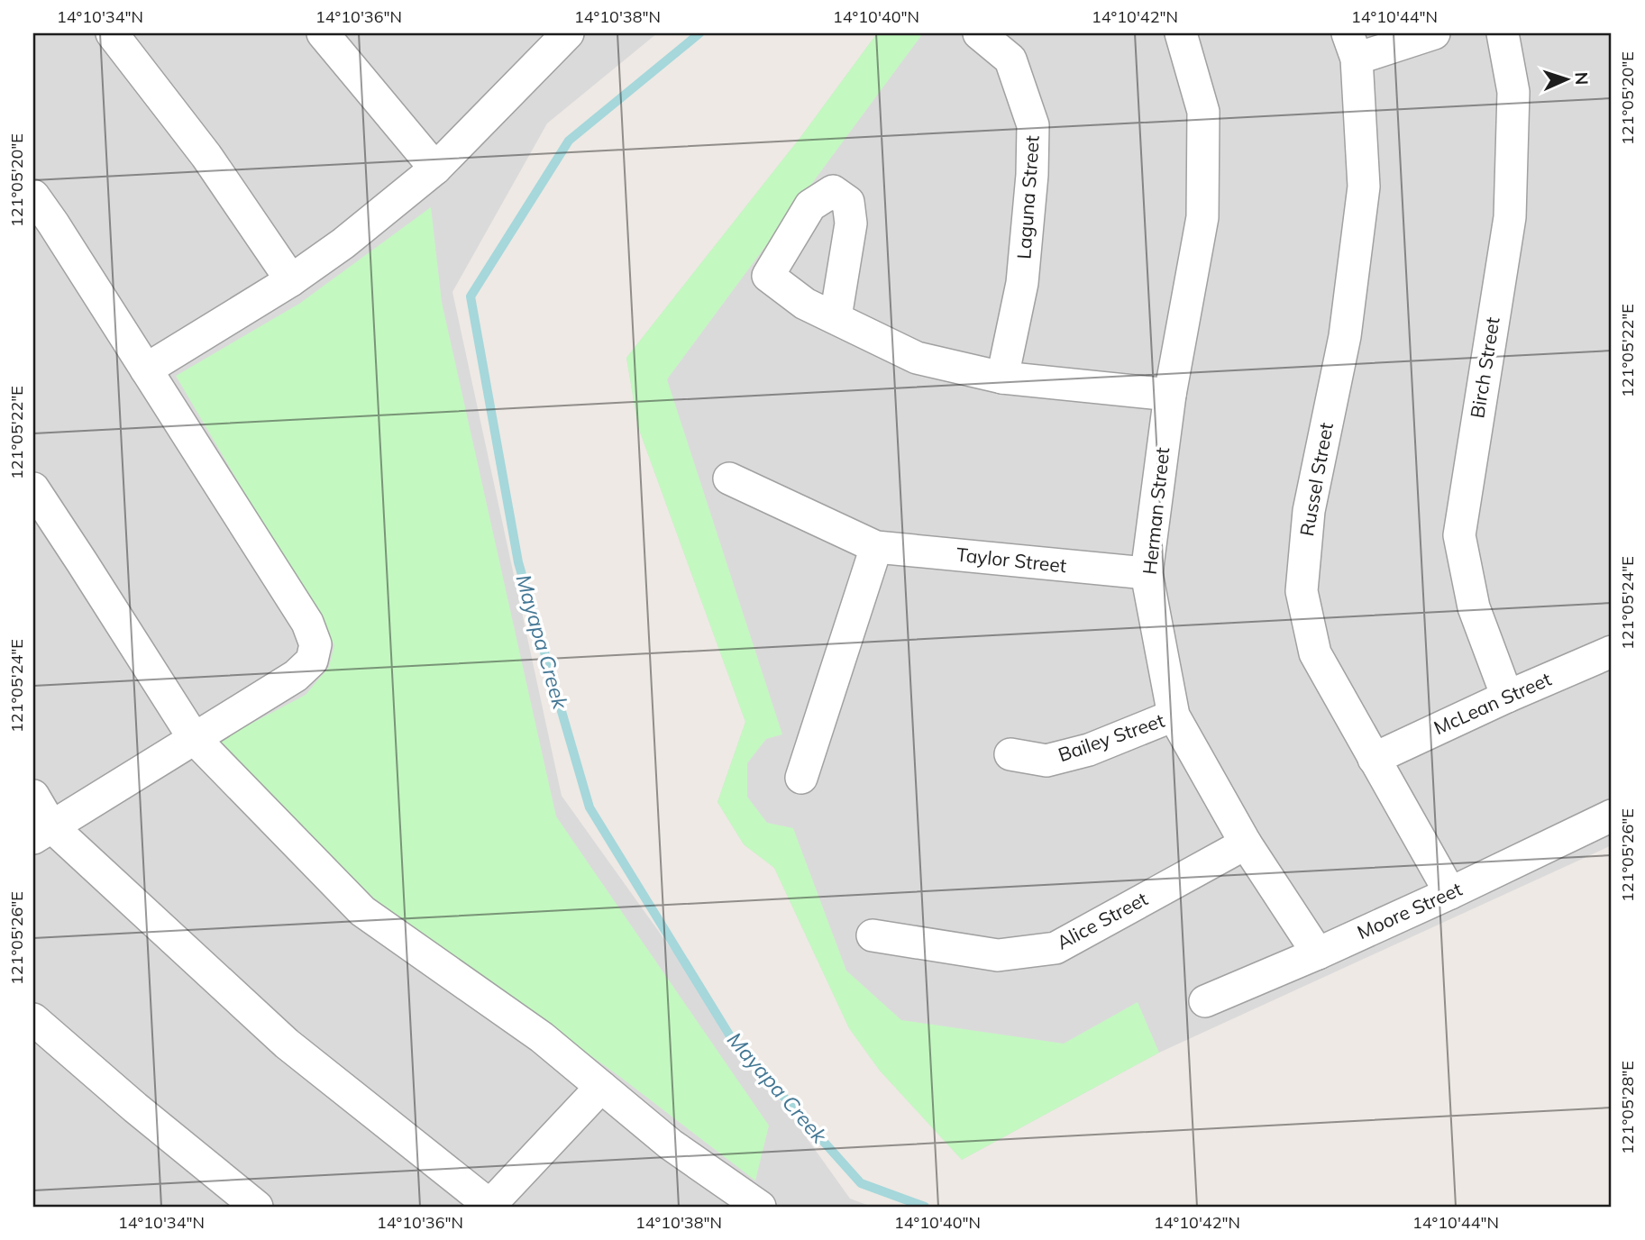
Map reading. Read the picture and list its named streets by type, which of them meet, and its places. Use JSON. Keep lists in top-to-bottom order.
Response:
{
  "streets": {
    "street": [
      "Laguna Street",
      "Birch Street",
      "Russel Street",
      "Herman Street",
      "Taylor Street",
      "McLean Street",
      "Bailey Street",
      "Moore Street",
      "Alice Street"
    ]
  },
  "crossings": [
    ["Birch Street", "McLean Street"],
    ["Russel Street", "McLean Street"],
    ["Russel Street", "Moore Street"],
    ["Herman Street", "Taylor Street"],
    ["Herman Street", "Bailey Street"],
    ["Herman Street", "Moore Street"],
    ["Herman Street", "Alice Street"]
  ],
  "water": ["Mayapa Creek"],
  "north": "right",
  "coordinates": [
    "14°10'34\"N",
    "14°10'36\"N",
    "14°10'38\"N",
    "14°10'40\"N",
    "14°10'42\"N",
    "14°10'44\"N",
    "121°05'20\"E",
    "121°05'22\"E",
    "121°05'24\"E",
    "121°05'26\"E",
    "121°05'28\"E"
  ]
}
